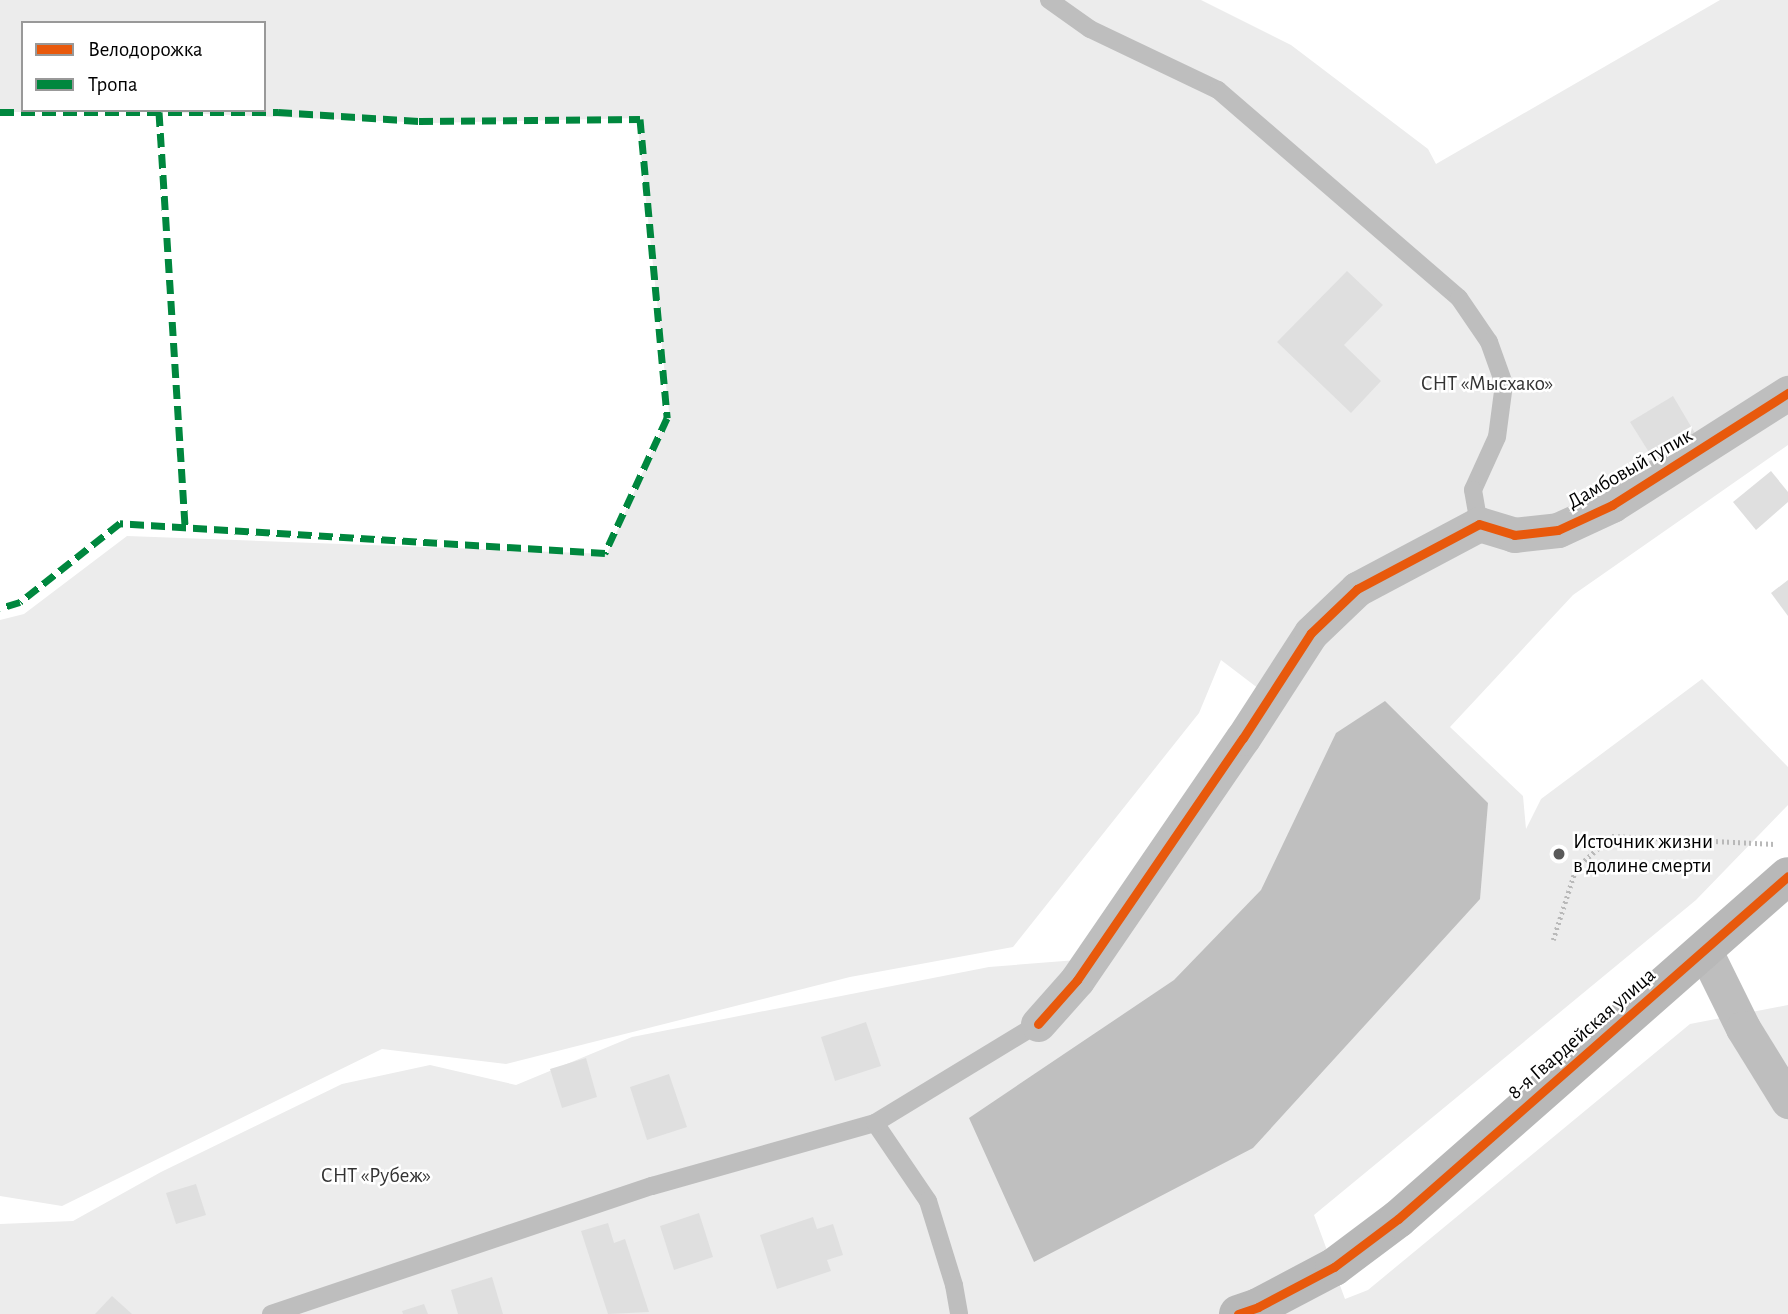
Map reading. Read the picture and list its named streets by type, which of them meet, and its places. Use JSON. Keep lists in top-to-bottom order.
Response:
{
  "streets": {
    "street": ["Дамбовый тупик", "8-я Гвардейская улица"]
  },
  "parks": ["СНТ «Мысхако»", "СНТ «Рубеж»"],
  "places": ["Источник жизни в долине смерти"],
  "legend": ["Велодорожка", "Тропа"]
}
